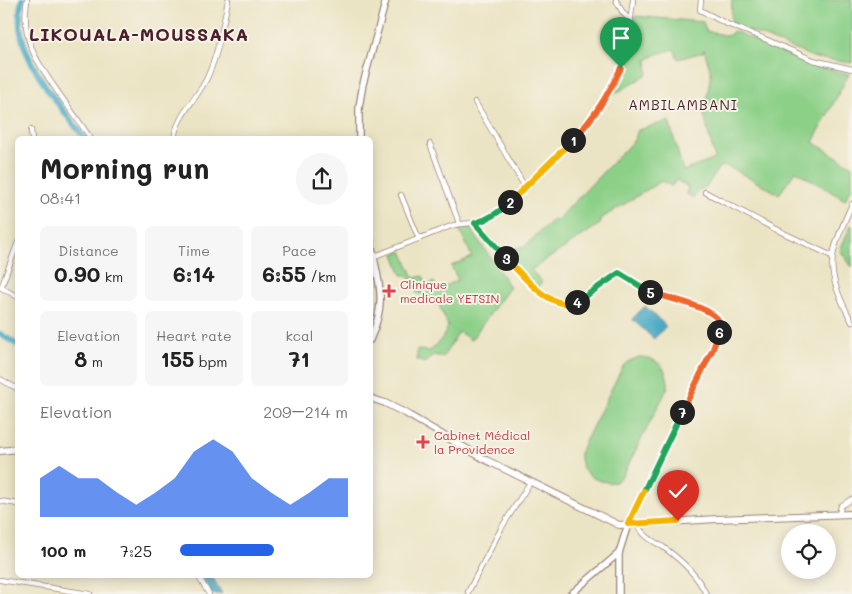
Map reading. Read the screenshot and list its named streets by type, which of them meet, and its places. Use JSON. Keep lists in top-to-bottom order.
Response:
{
  "districts": ["LIKOUALA-MOUSSAKA", "AMBILAMBANI"],
  "places": {
    "health": ["Clinique medicale YETSIN", "Cabinet Médical la Providence"]
  },
  "page": {
    "pins": [
      "1",
      "2",
      "3",
      "5",
      "4",
      "6",
      "7"
    ],
    "heading": ["Morning run", "08:41"],
    "stats": [
      ["Distance", "0.90 km"],
      ["Time", "6:14"],
      ["Pace", "6:55 /km"],
      ["Elevation", "8 m"],
      ["Heart rate", "155 bpm"],
      ["kcal", "71"]
    ],
    "chart": ["Elevation", "209–214 m"],
    "list": [
      {
        "name": "100 m",
        "note": "7:25"
      }
    ]
  }
}
